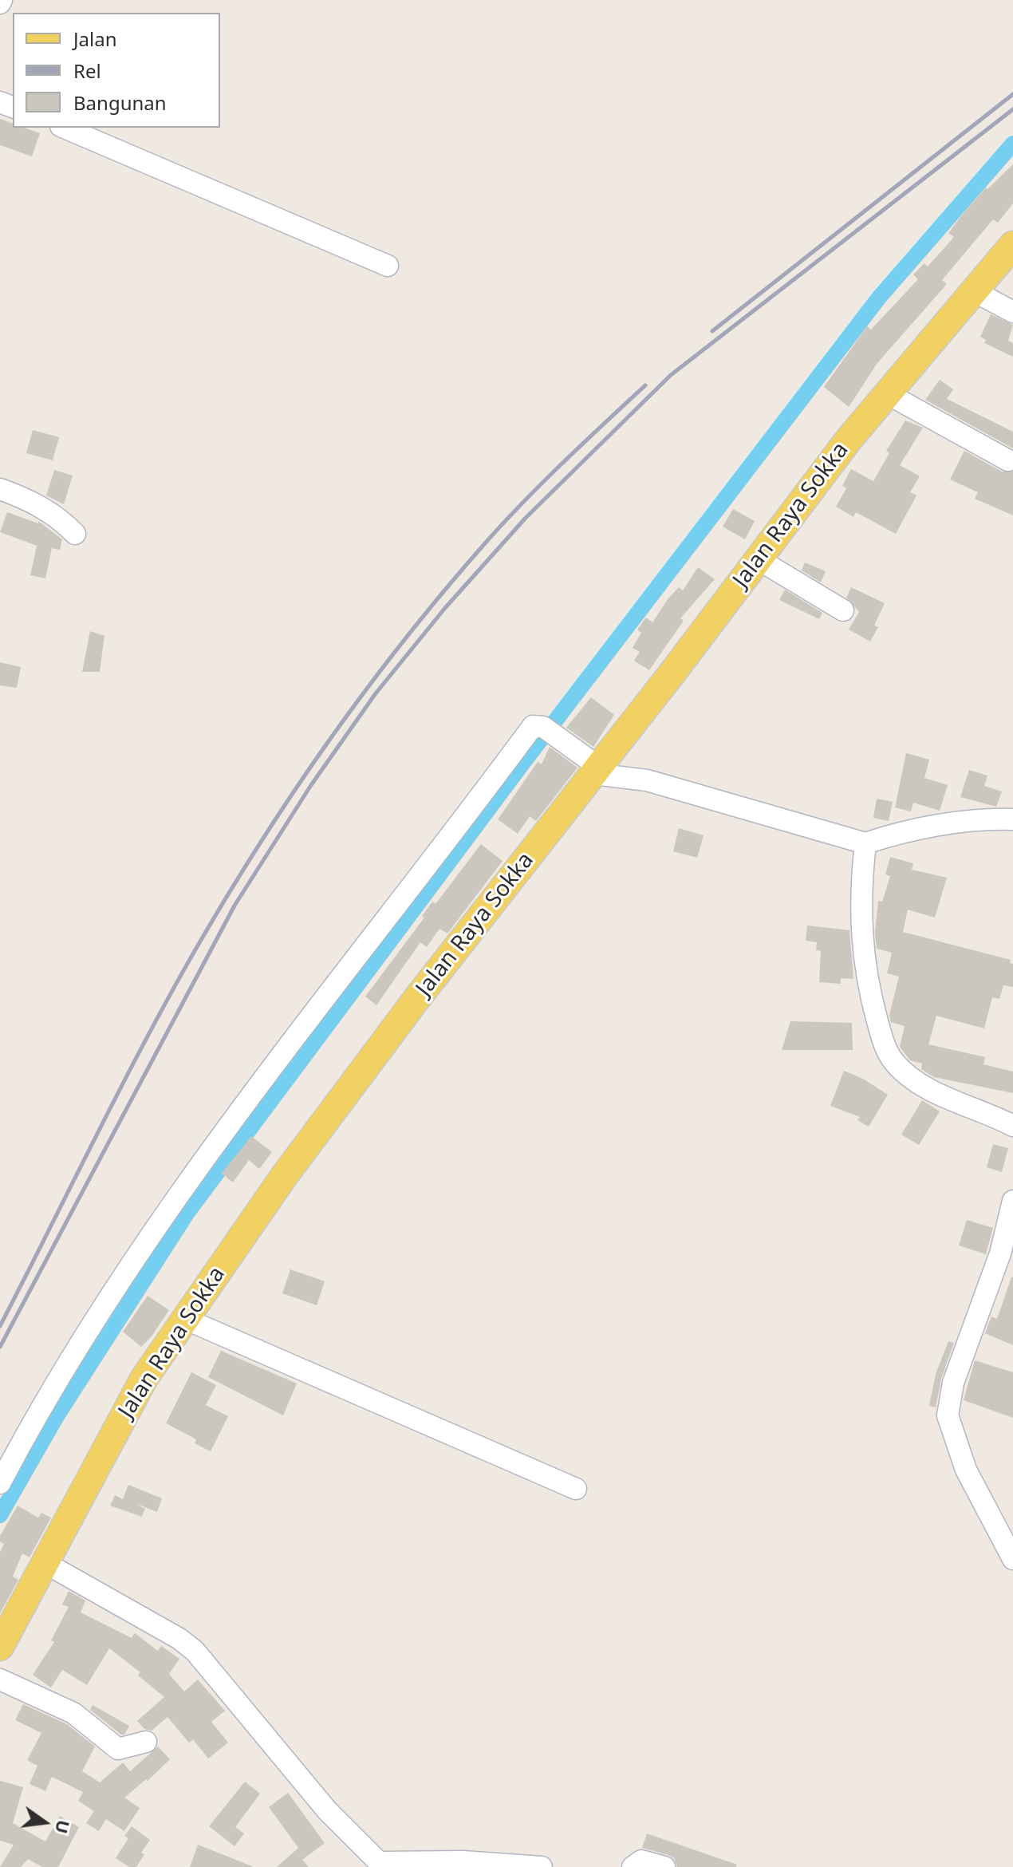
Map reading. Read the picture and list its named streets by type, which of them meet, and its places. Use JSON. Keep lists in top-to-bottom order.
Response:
{
  "streets": {
    "main road": ["Jalan Raya Sokka"]
  },
  "legend": ["Jalan", "Rel", "Bangunan"],
  "north": "right"
}
